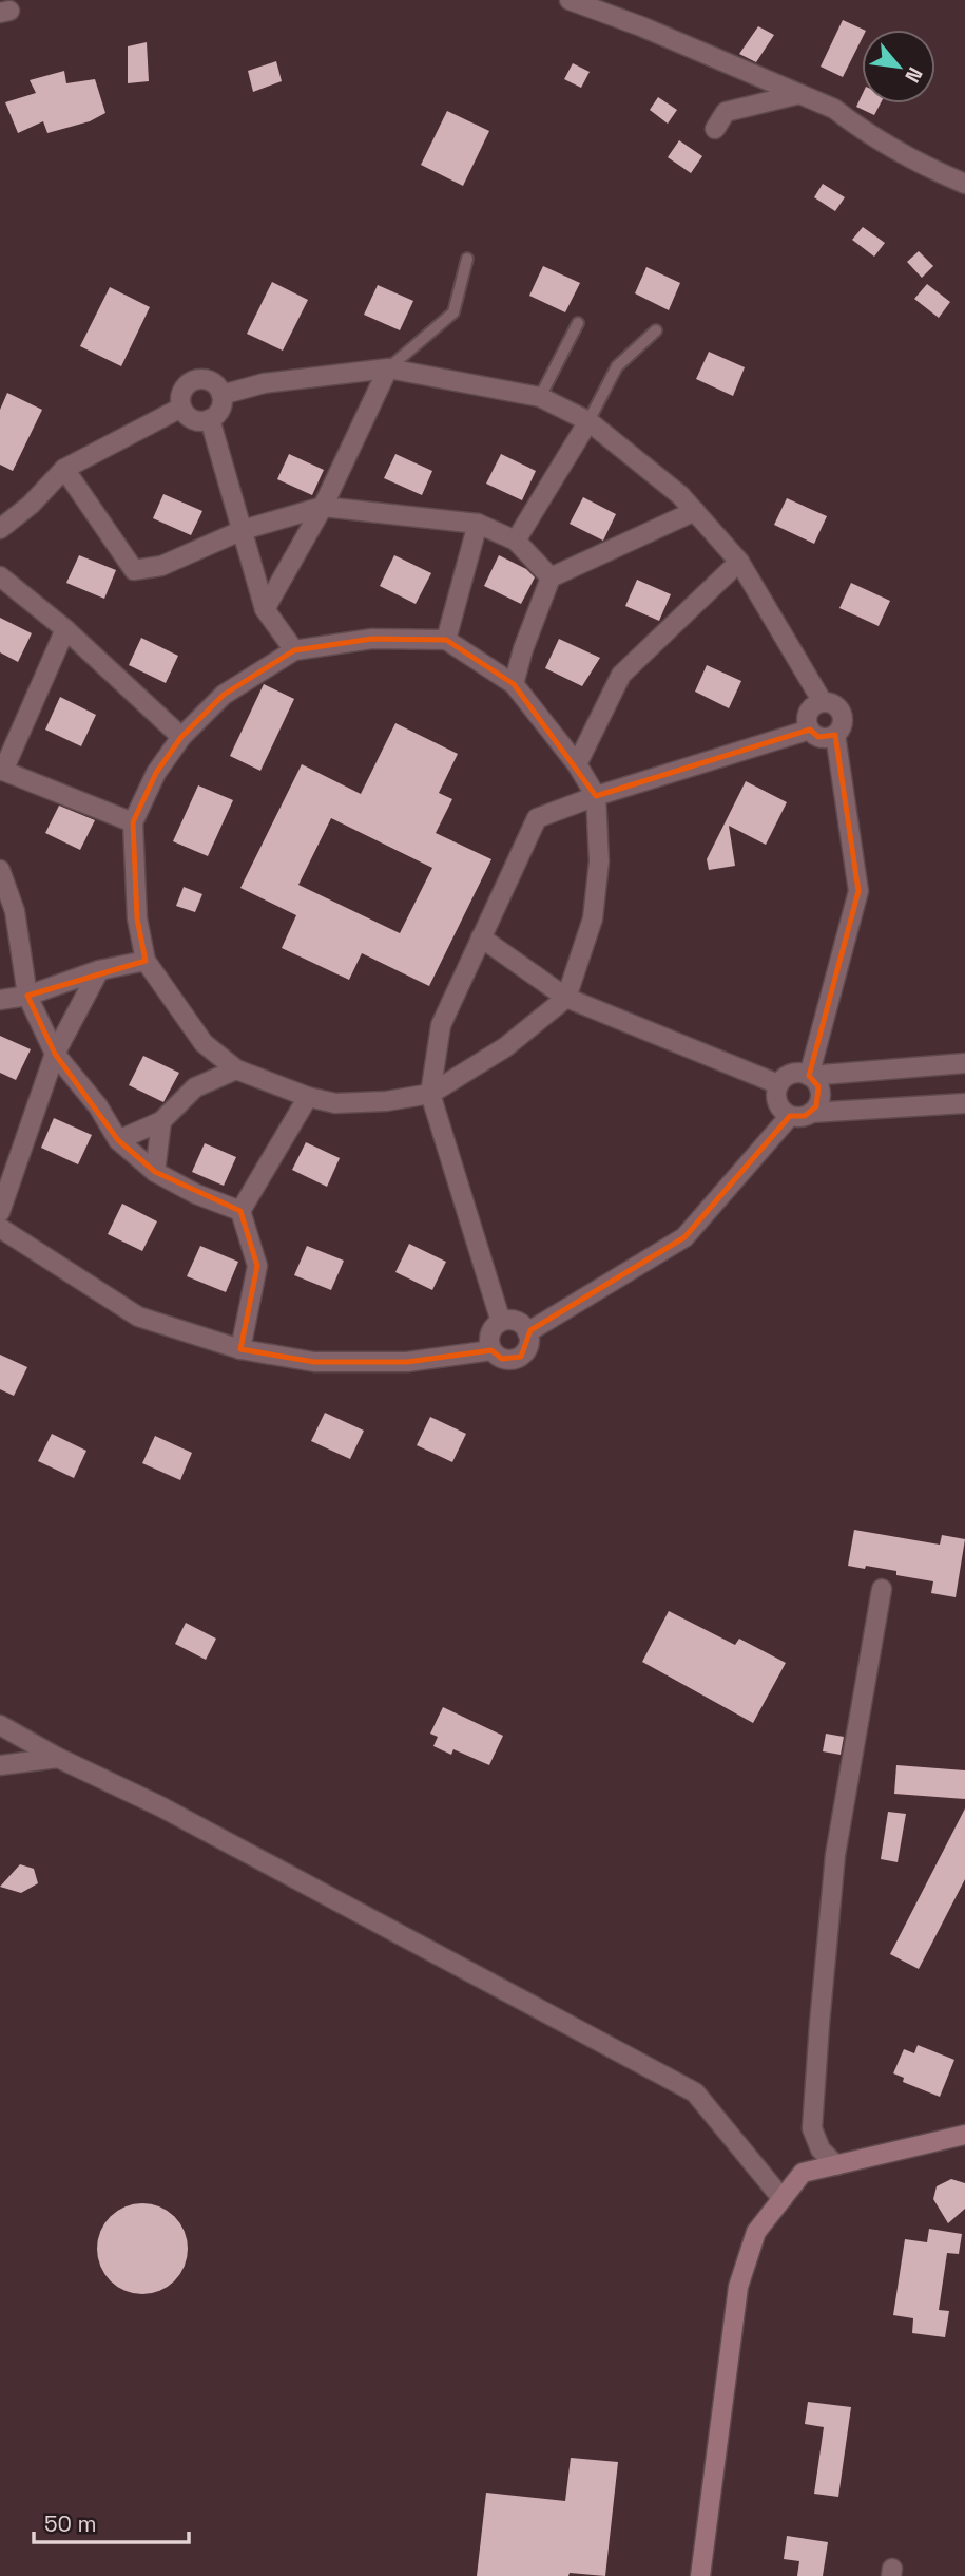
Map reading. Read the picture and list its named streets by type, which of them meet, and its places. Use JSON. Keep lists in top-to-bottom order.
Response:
{
  "scale_bar": "50 m",
  "north": "bottom right"
}
